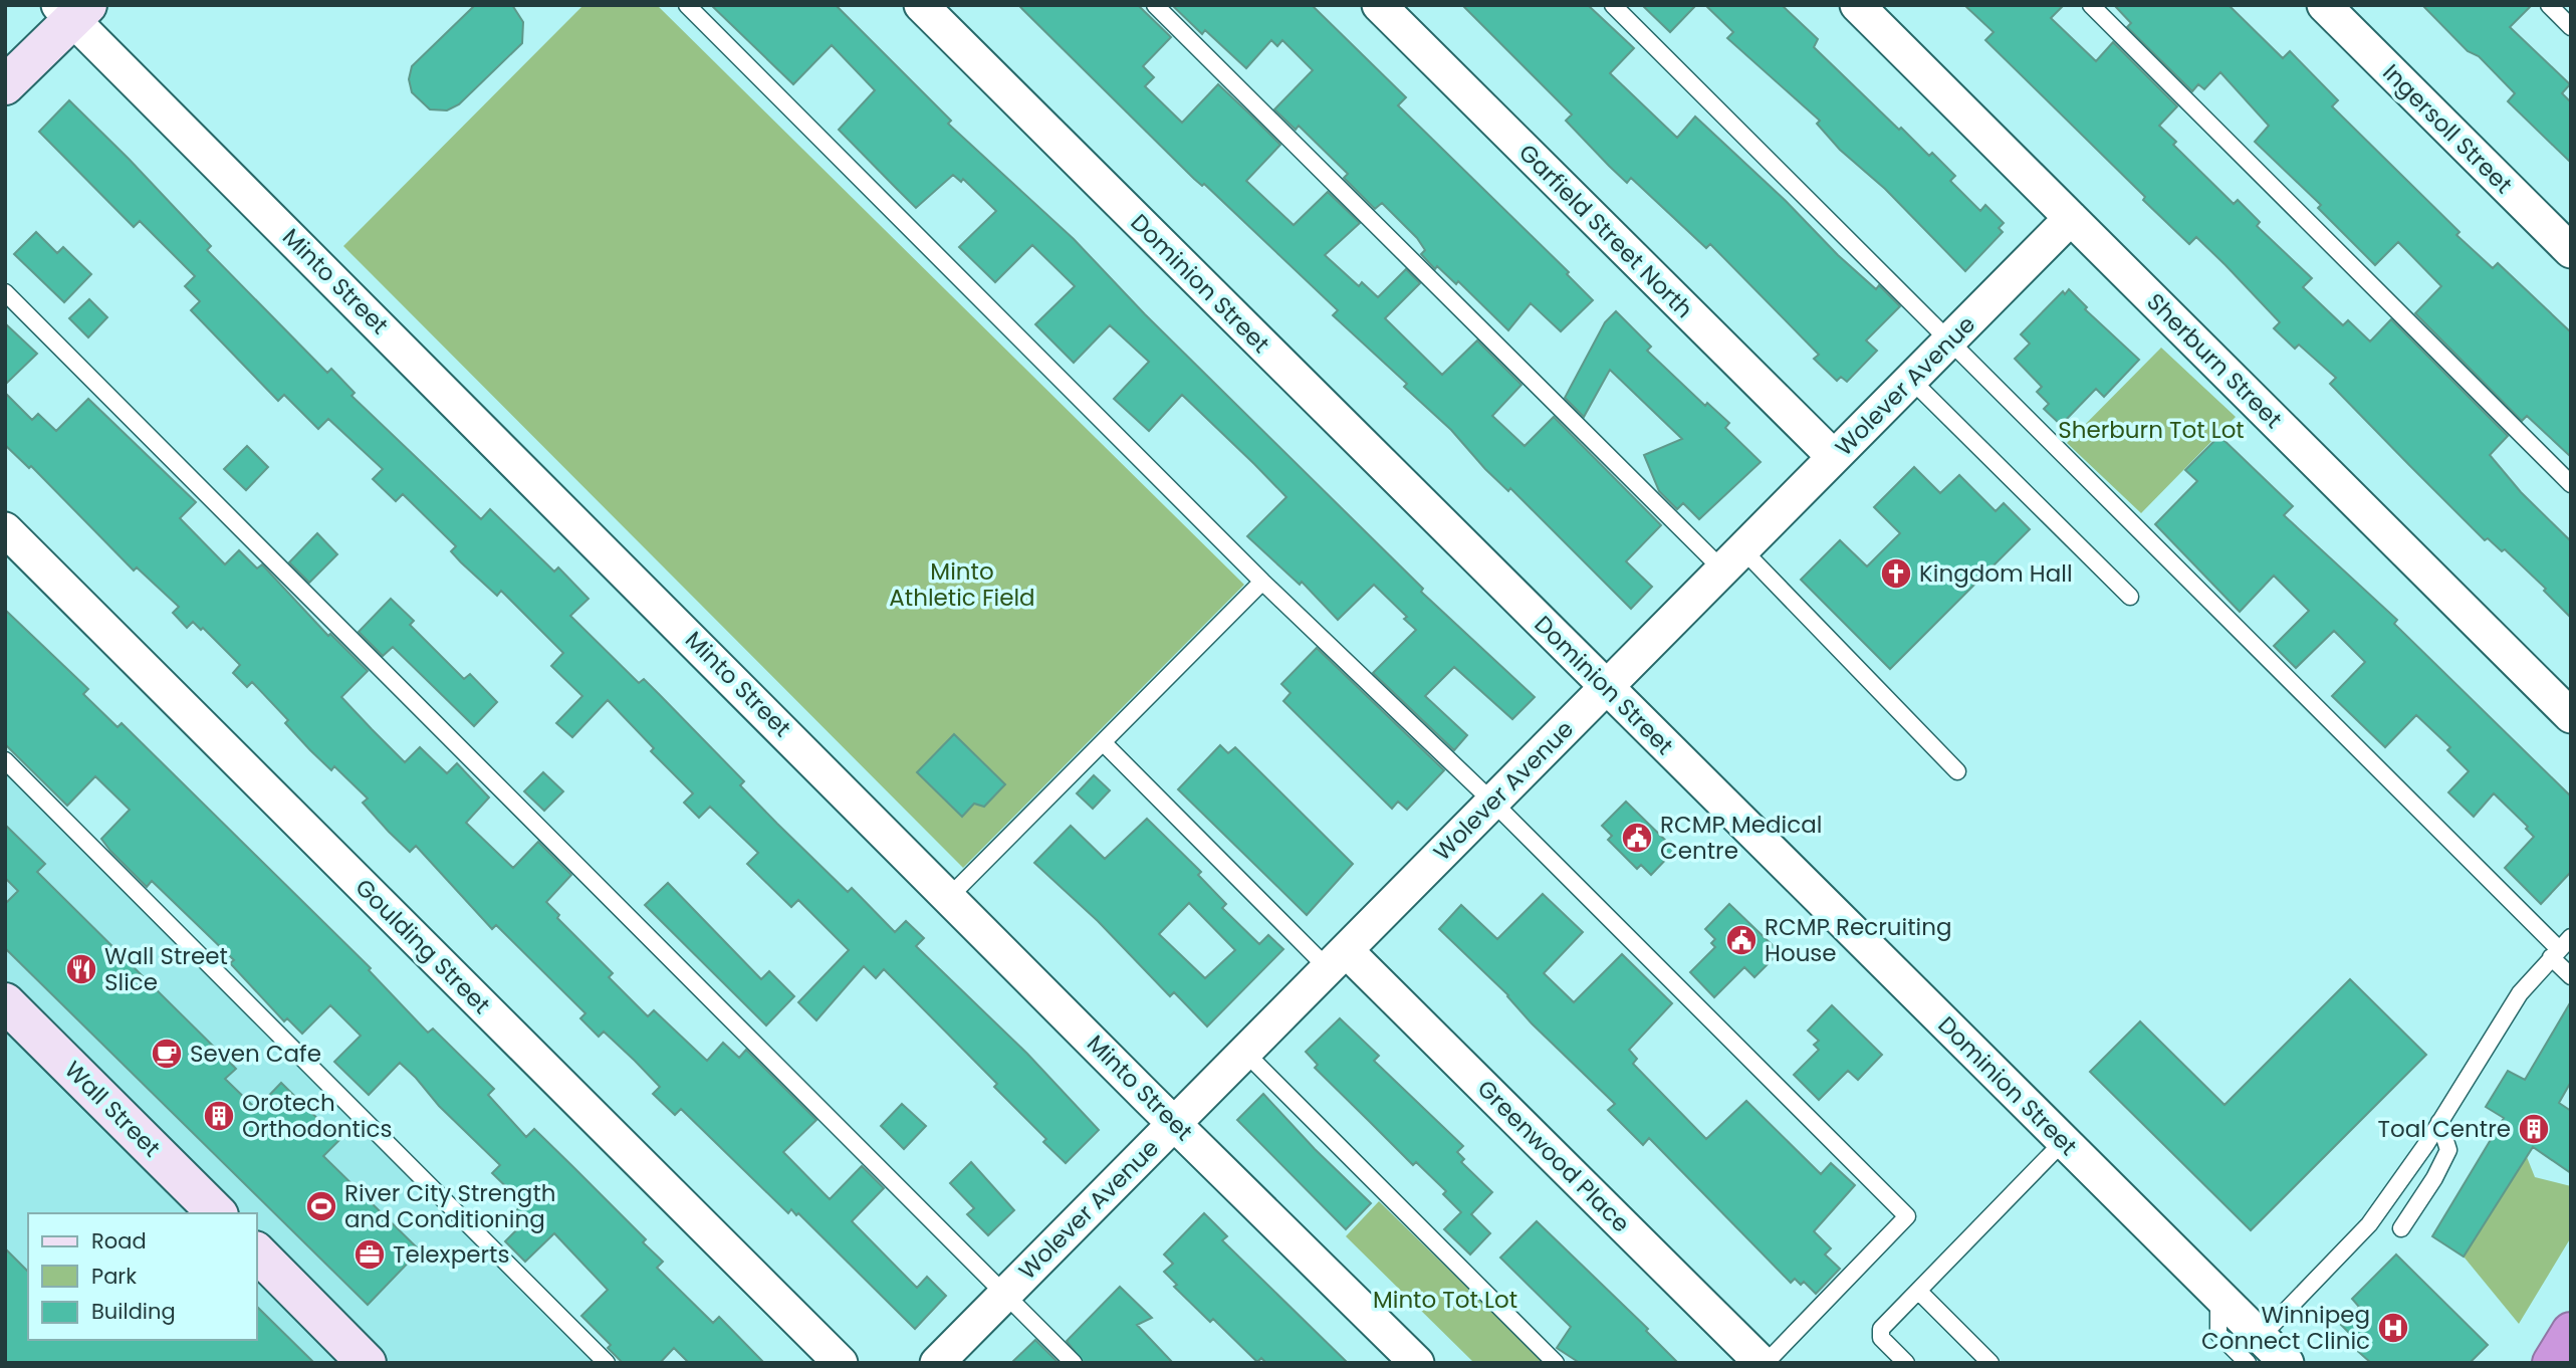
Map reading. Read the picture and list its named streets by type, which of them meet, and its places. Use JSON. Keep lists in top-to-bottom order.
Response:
{
  "streets": {
    "main road": ["Wall Street"],
    "street": [
      "Ingersoll Street",
      "Garfield Street North",
      "Minto Street",
      "Dominion Street",
      "Sherburn Street",
      "Wolever Avenue",
      "Goulding Street",
      "Greenwood Place"
    ]
  },
  "crossings": [
    ["Garfield Street North", "Wolever Avenue"],
    ["Minto Street", "Wolever Avenue"],
    ["Dominion Street", "Wolever Avenue"],
    ["Sherburn Street", "Wolever Avenue"],
    ["Wolever Avenue", "Greenwood Place"]
  ],
  "parks": ["Sherburn Tot Lot", "Minto Athletic Field", "Minto Tot Lot"],
  "places": {
    "church": ["Kingdom Hall"],
    "public building": ["RCMP Medical Centre", "RCMP Recruiting House"],
    "restaurant": ["Wall Street Slice"],
    "cafe": ["Seven Cafe"],
    "building": ["Orotech Orthodontics", "Toal Centre"],
    "sports": ["River City Strength and Conditioning"],
    "office": ["Telexperts"],
    "hospital": ["Winnipeg Connect Clinic"]
  },
  "legend": ["Road", "Park", "Building"]
}
